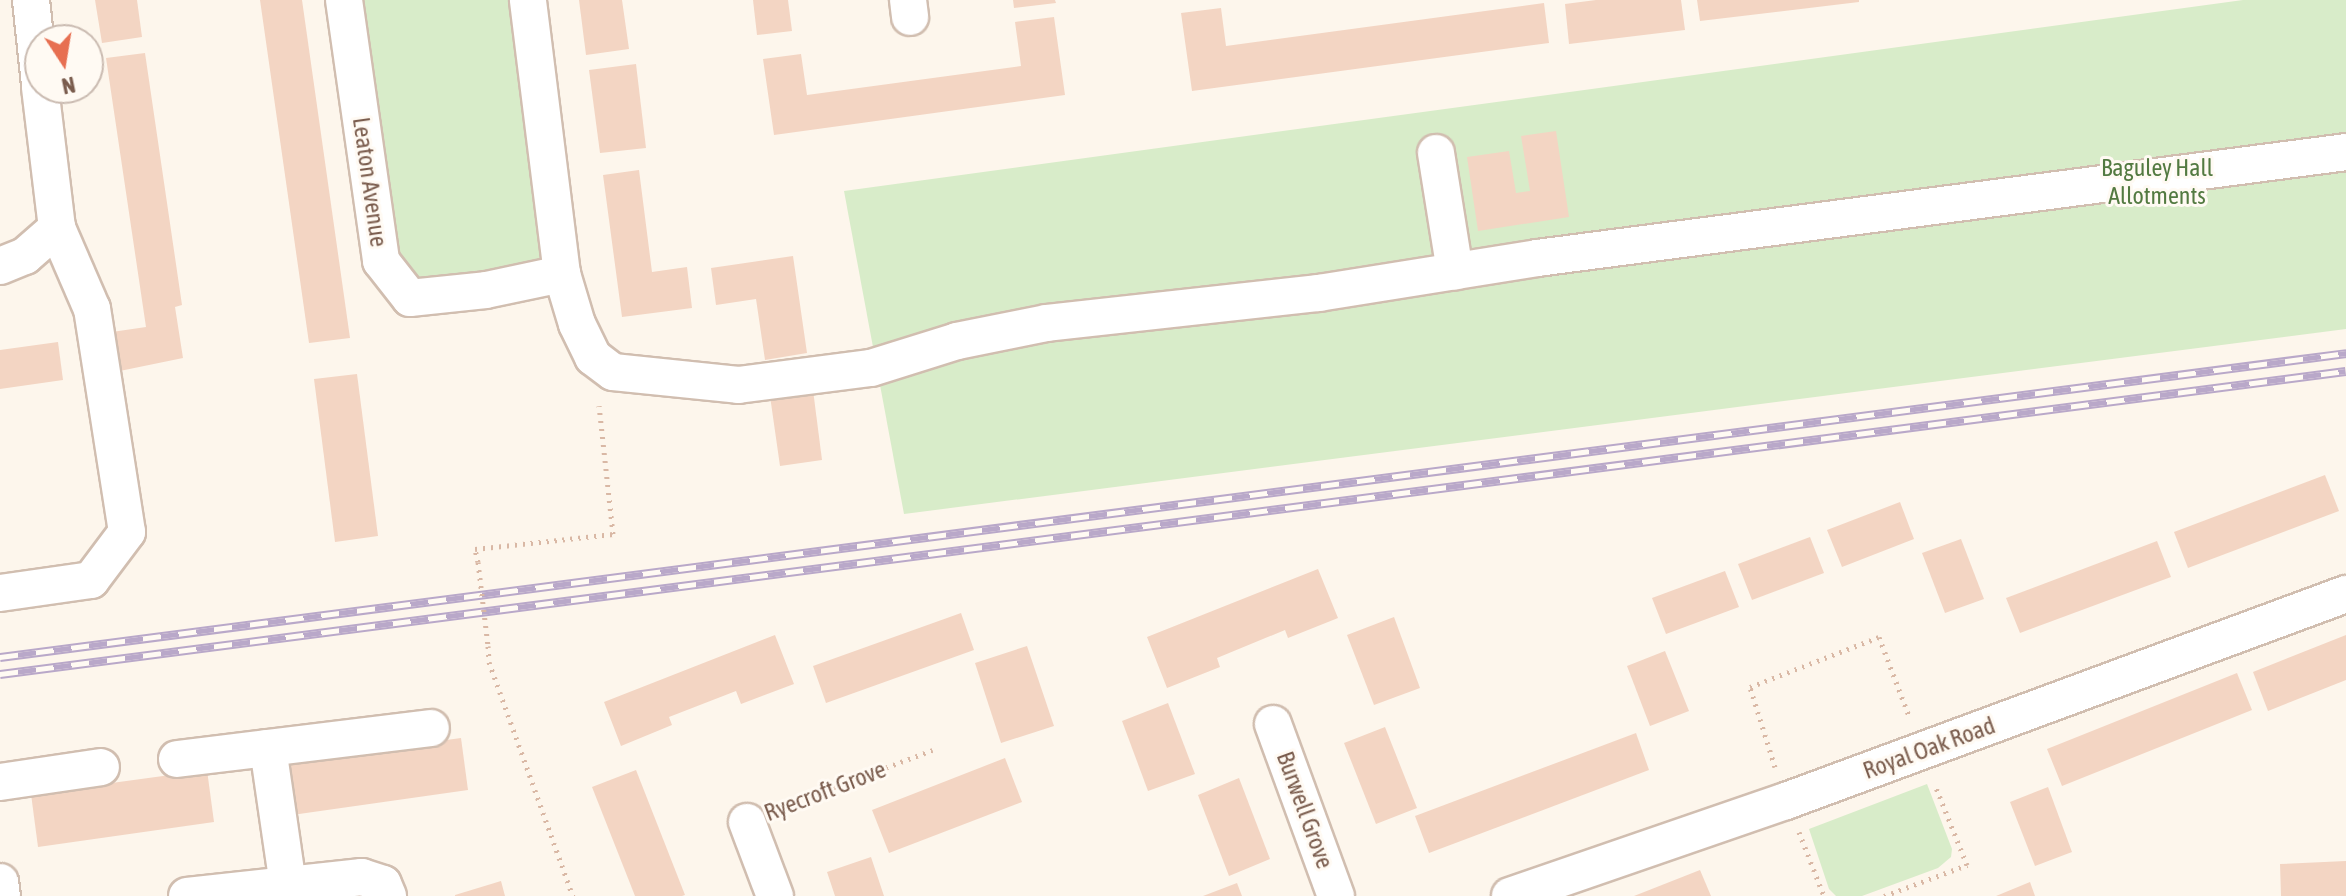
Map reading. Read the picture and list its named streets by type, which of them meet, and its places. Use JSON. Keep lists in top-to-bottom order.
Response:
{
  "streets": {
    "street": [
      "Leaton Avenue",
      "Royal Oak Road",
      "Ryecroft Grove",
      "Burwell Grove"
    ]
  },
  "parks": ["Baguley Hall Allotments"],
  "north": "bottom"
}
